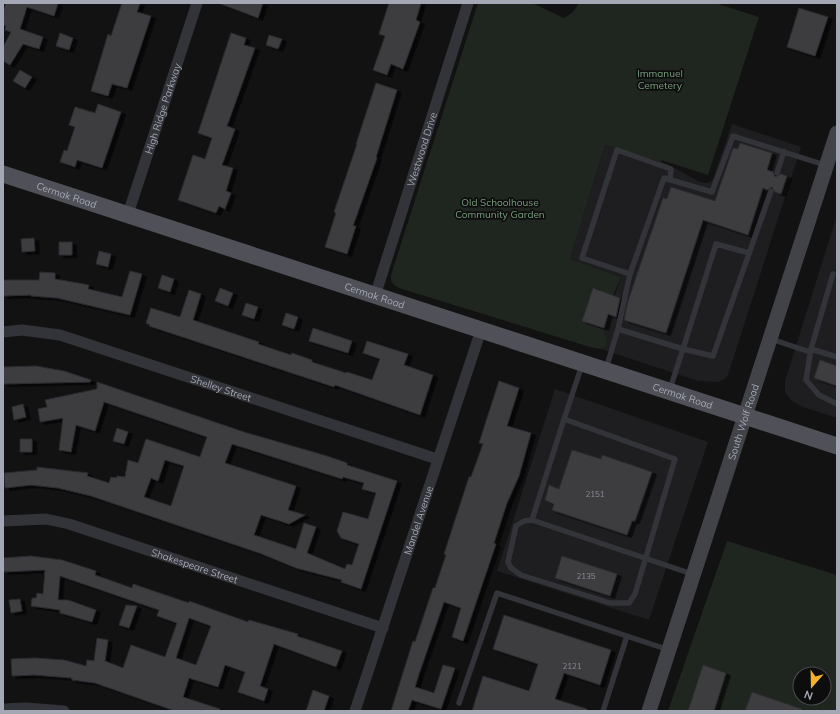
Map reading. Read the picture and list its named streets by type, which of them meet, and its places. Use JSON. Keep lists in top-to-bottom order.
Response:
{
  "streets": {
    "main road": ["Cermak Road", "South Wolf Road"],
    "street": [
      "High Ridge Parkway",
      "Westwood Drive",
      "Shelley Street",
      "Mandel Avenue",
      "Shakespeare Street"
    ]
  },
  "crossings": [
    ["High Ridge Parkway", "Cermak Road"],
    ["Westwood Drive", "Cermak Road"],
    ["Cermak Road", "South Wolf Road"],
    ["Cermak Road", "Mandel Avenue"],
    ["Shelley Street", "Mandel Avenue"],
    ["Mandel Avenue", "Shakespeare Street"]
  ],
  "parks": ["Immanuel Cemetery", "Old Schoolhouse Community Garden"],
  "house_numbers": ["2151", "2135", "2121"],
  "north": "bottom"
}
